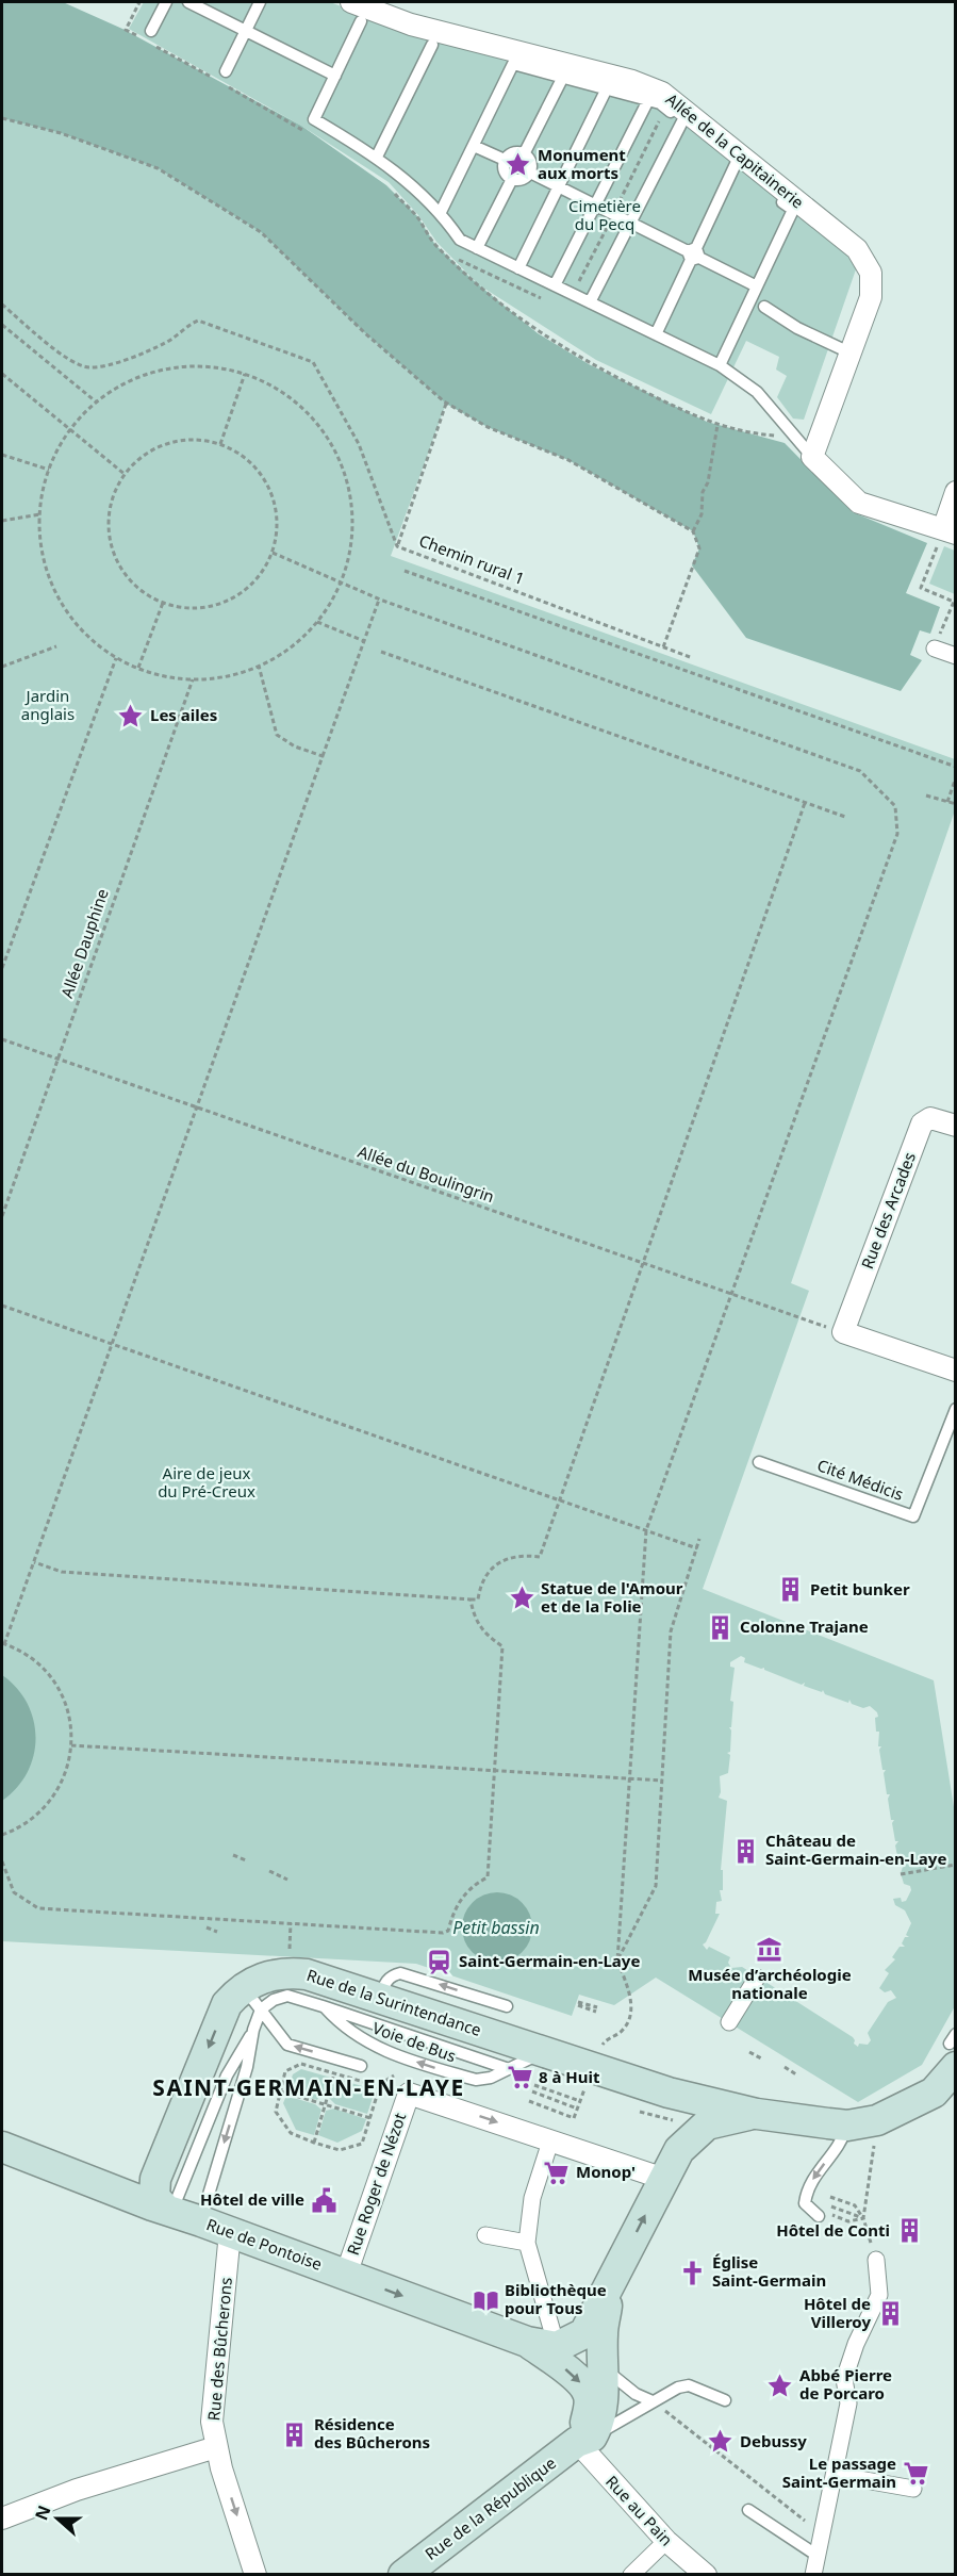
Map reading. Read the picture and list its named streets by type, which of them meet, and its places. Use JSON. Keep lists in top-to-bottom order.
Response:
{
  "streets": {
    "main road": ["Rue de la Surintendance", "Rue de Pontoise", "Rue de la République"],
    "street": [
      "Allée de la Capitainerie",
      "Rue des Arcades",
      "Rue Roger de Nézot",
      "Rue des Bûcherons",
      "Rue au Pain"
    ],
    "lane": ["Cité Médicis", "Voie de Bus"],
    "path": ["Chemin rural 1", "Allée Dauphine", "Allée du Boulingrin"]
  },
  "crossings": [
    ["Allée Dauphine", "Allée du Boulingrin"],
    ["Allée du Boulingrin", "Rue des Arcades"],
    ["Rue de la Surintendance", "Voie de Bus"],
    ["Rue Roger de Nézot", "Rue de Pontoise"],
    ["Rue de Pontoise", "Rue des Bûcherons"],
    ["Rue de Pontoise", "Rue de la République"],
    ["Rue de Pontoise", "Rue au Pain"],
    ["Rue de la République", "Rue au Pain"]
  ],
  "one_way": ["Rue de Pontoise", "Rue des Bûcherons"],
  "districts": ["SAINT-GERMAIN-EN-LAYE"],
  "water": ["Petit bassin"],
  "parks": ["Cimetière du Pecq", "Jardin anglais", "Aire de jeux du Pré-Creux"],
  "places": {
    "place": [
      "Monument aux morts",
      "Les ailes",
      "Statue de l'Amour et de la Folie",
      "Abbé Pierre de Porcaro",
      "Debussy"
    ],
    "building": [
      "Petit bunker",
      "Colonne Trajane",
      "Château de Saint-Germain-en-Laye",
      "Hôtel de Conti",
      "Hôtel de Villeroy",
      "Résidence des Bûcherons"
    ],
    "museum": ["Musée d’archéologie nationale"],
    "station": ["Saint-Germain-en-Laye"],
    "supermarket": ["8 à Huit", "Monop'", "Le passage Saint-Germain"],
    "public building": ["Hôtel de ville"],
    "church": ["Église Saint-Germain"],
    "library": ["Bibliothèque pour Tous"]
  },
  "north": "left"
}
